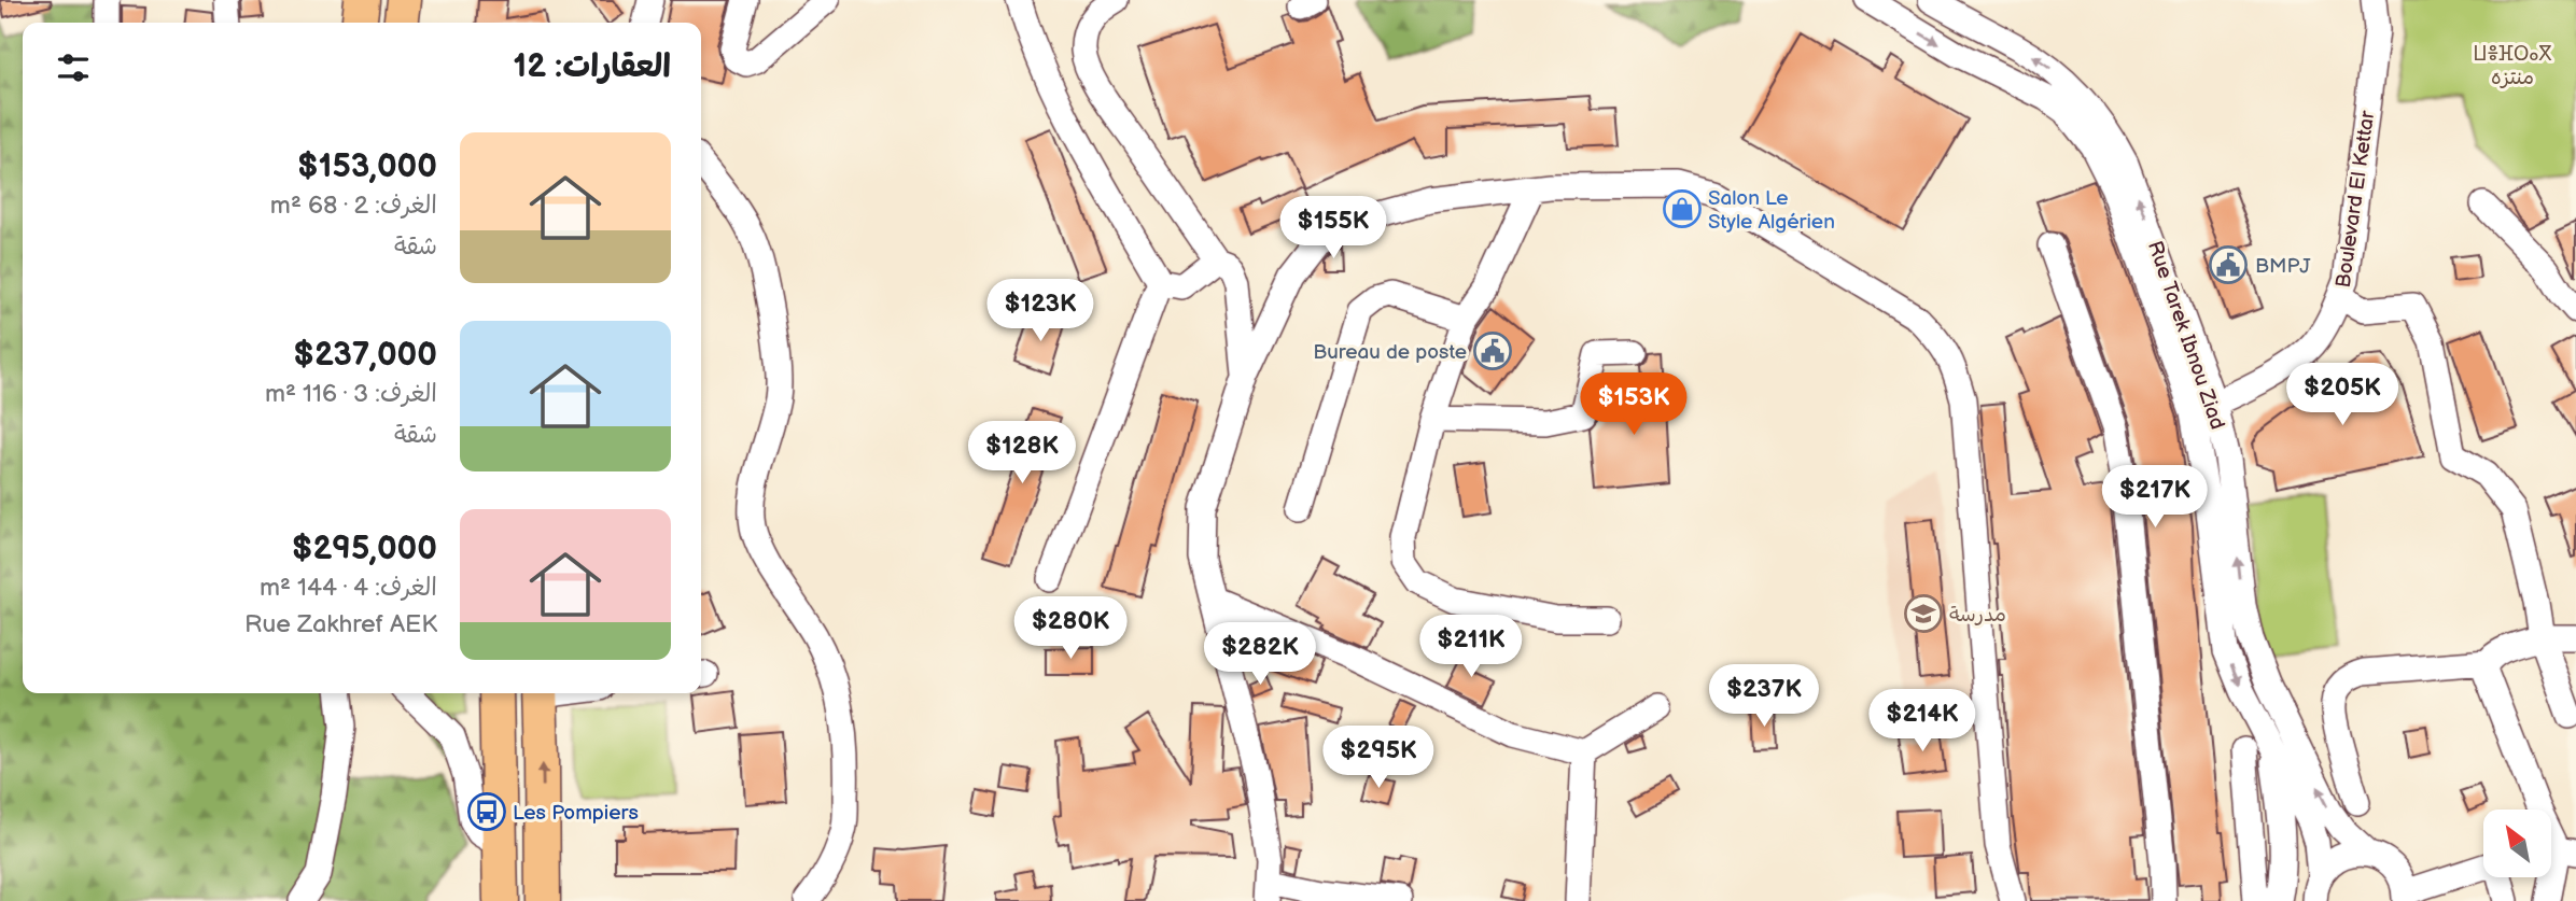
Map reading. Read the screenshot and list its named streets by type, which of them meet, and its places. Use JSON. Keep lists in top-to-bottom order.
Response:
{
  "streets": {
    "street": ["Boulevard El Kettar", "Rue Tarek Ibnou Ziad"]
  },
  "crossings": [
    ["Boulevard El Kettar", "Rue Tarek Ibnou Ziad"]
  ],
  "parks": ["ⵡⴻⴼⵔⴰⴳ منتزه"],
  "places": {
    "shop": ["Salon Le Style Algérien"],
    "public building": ["BMPJ", "Bureau de poste"],
    "school or university": ["مدرسة"],
    "bus stop": ["Les Pompiers"]
  },
  "north": "top left",
  "page": {
    "heading": "العقارات: 12",
    "list": [
      {
        "name": "$153,000",
        "note": "الغرف: 2 · 68 m² · شقة"
      },
      {
        "name": "$237,000",
        "note": "الغرف: 3 · 116 m² · شقة"
      },
      {
        "name": "$295,000",
        "note": "الغرف: 4 · 144 m² · Rue Zakhref AEK"
      }
    ],
    "price": [
      "$155K",
      "$123K",
      "$205K",
      "$153K",
      "$128K",
      "$217K",
      "$280K",
      "$211K",
      "$282K",
      "$237K",
      "$214K",
      "$295K"
    ]
  }
}
